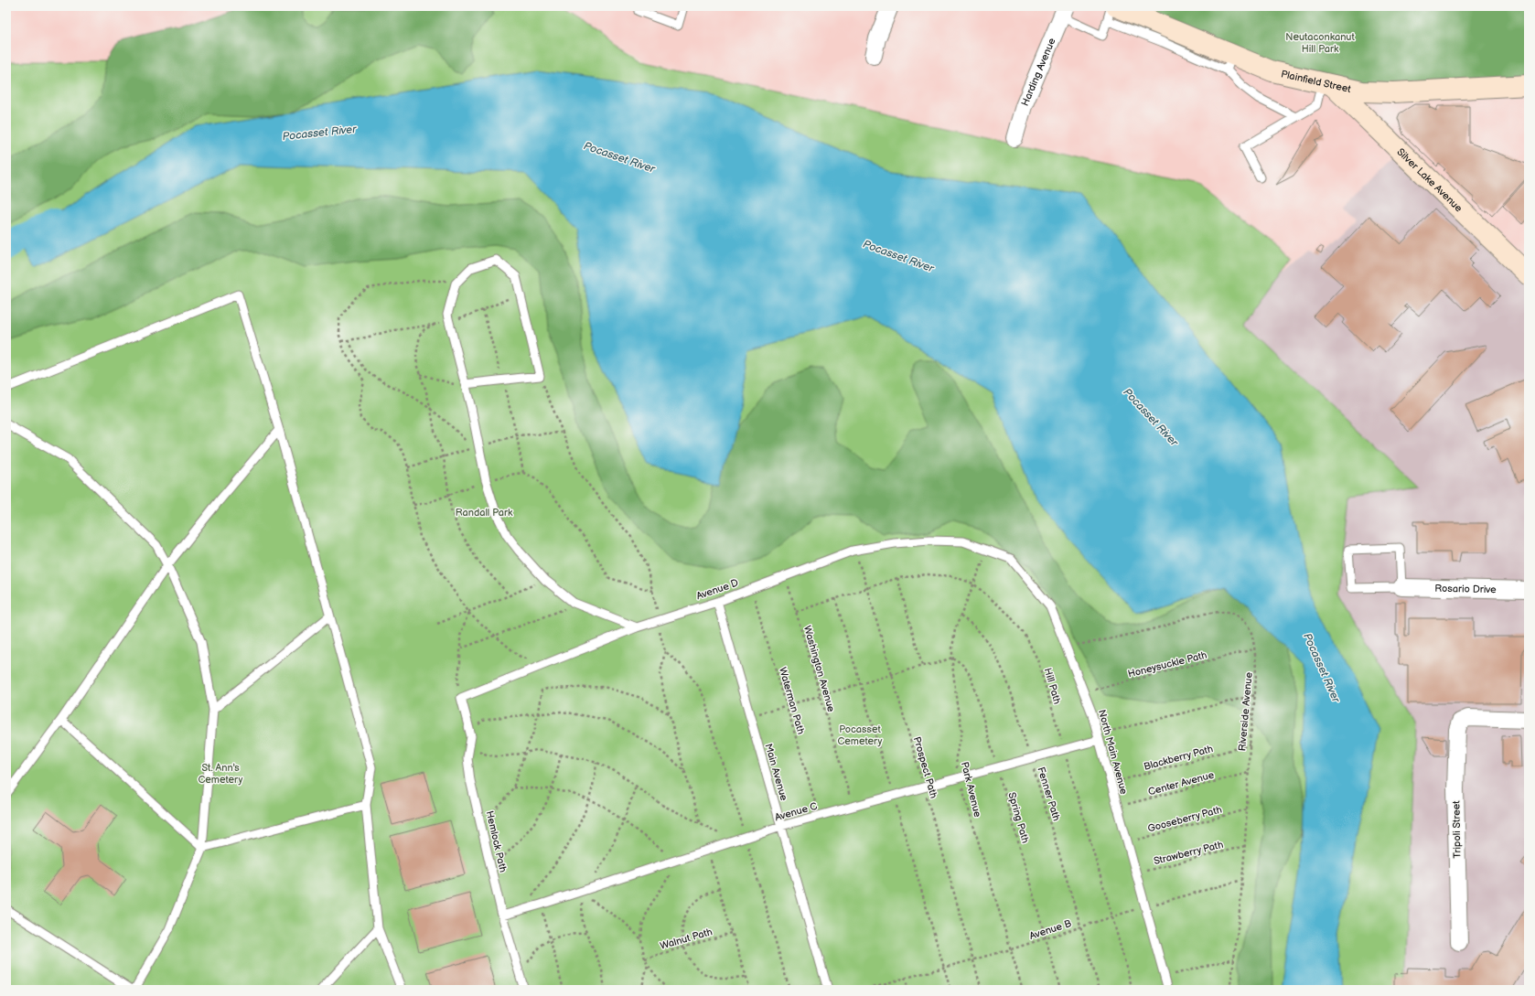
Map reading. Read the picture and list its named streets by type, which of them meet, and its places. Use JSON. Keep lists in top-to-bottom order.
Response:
{
  "streets": {
    "main road": ["Plainfield Street", "Silver Lake Avenue"],
    "street": ["Harding Avenue", "Rosario Drive", "Tripoli Street"],
    "lane": [
      "Avenue D",
      "North Main Avenue",
      "Main Avenue",
      "Avenue C",
      "Hemlock Path"
    ],
    "path": [
      "Honeysuckle Path",
      "Washington Avenue",
      "Hill Path",
      "Waterman Path",
      "Riverside Avenue",
      "Blackberry Path",
      "Prospect Path",
      "Center Avenue",
      "Park Avenue",
      "Fenner Path",
      "Spring Path",
      "Gooseberry Path",
      "Strawberry Path",
      "Avenue B",
      "Walnut Path"
    ]
  },
  "crossings": [
    ["Plainfield Street", "Silver Lake Avenue"],
    ["Avenue D", "Washington Avenue"],
    ["Avenue D", "Waterman Path"],
    ["Avenue D", "North Main Avenue"],
    ["Avenue D", "Prospect Path"],
    ["Avenue D", "Main Avenue"],
    ["Avenue D", "Park Avenue"],
    ["Avenue D", "Hemlock Path"],
    ["Honeysuckle Path", "Riverside Avenue"],
    ["Honeysuckle Path", "North Main Avenue"],
    ["Washington Avenue", "Hill Path"],
    ["Washington Avenue", "Avenue C"],
    ["Hill Path", "Prospect Path"],
    ["Hill Path", "Park Avenue"],
    ["Hill Path", "Avenue C"],
    ["Hill Path", "Avenue B"],
    ["Waterman Path", "Avenue C"],
    ["Riverside Avenue", "North Main Avenue"],
    ["Riverside Avenue", "Blackberry Path"],
    ["Riverside Avenue", "Center Avenue"],
    ["Riverside Avenue", "Gooseberry Path"],
    ["Riverside Avenue", "Strawberry Path"],
    ["Riverside Avenue", "Avenue B"],
    ["North Main Avenue", "Blackberry Path"],
    ["North Main Avenue", "Center Avenue"],
    ["North Main Avenue", "Park Avenue"],
    ["North Main Avenue", "Avenue C"],
    ["North Main Avenue", "Gooseberry Path"],
    ["North Main Avenue", "Strawberry Path"],
    ["North Main Avenue", "Avenue B"],
    ["Prospect Path", "Avenue C"],
    ["Prospect Path", "Avenue B"],
    ["Main Avenue", "Avenue C"],
    ["Park Avenue", "Fenner Path"],
    ["Park Avenue", "Avenue C"],
    ["Park Avenue", "Spring Path"],
    ["Park Avenue", "Avenue B"],
    ["Fenner Path", "Avenue C"],
    ["Fenner Path", "Avenue B"],
    ["Avenue C", "Spring Path"],
    ["Avenue C", "Hemlock Path"],
    ["Spring Path", "Avenue B"]
  ],
  "water": ["Pocasset River"],
  "parks": [
    "Neutaconkanut Hill Park",
    "Randall Park",
    "Pocasset Cemetery",
    "St. Ann's Cemetery"
  ]
}
